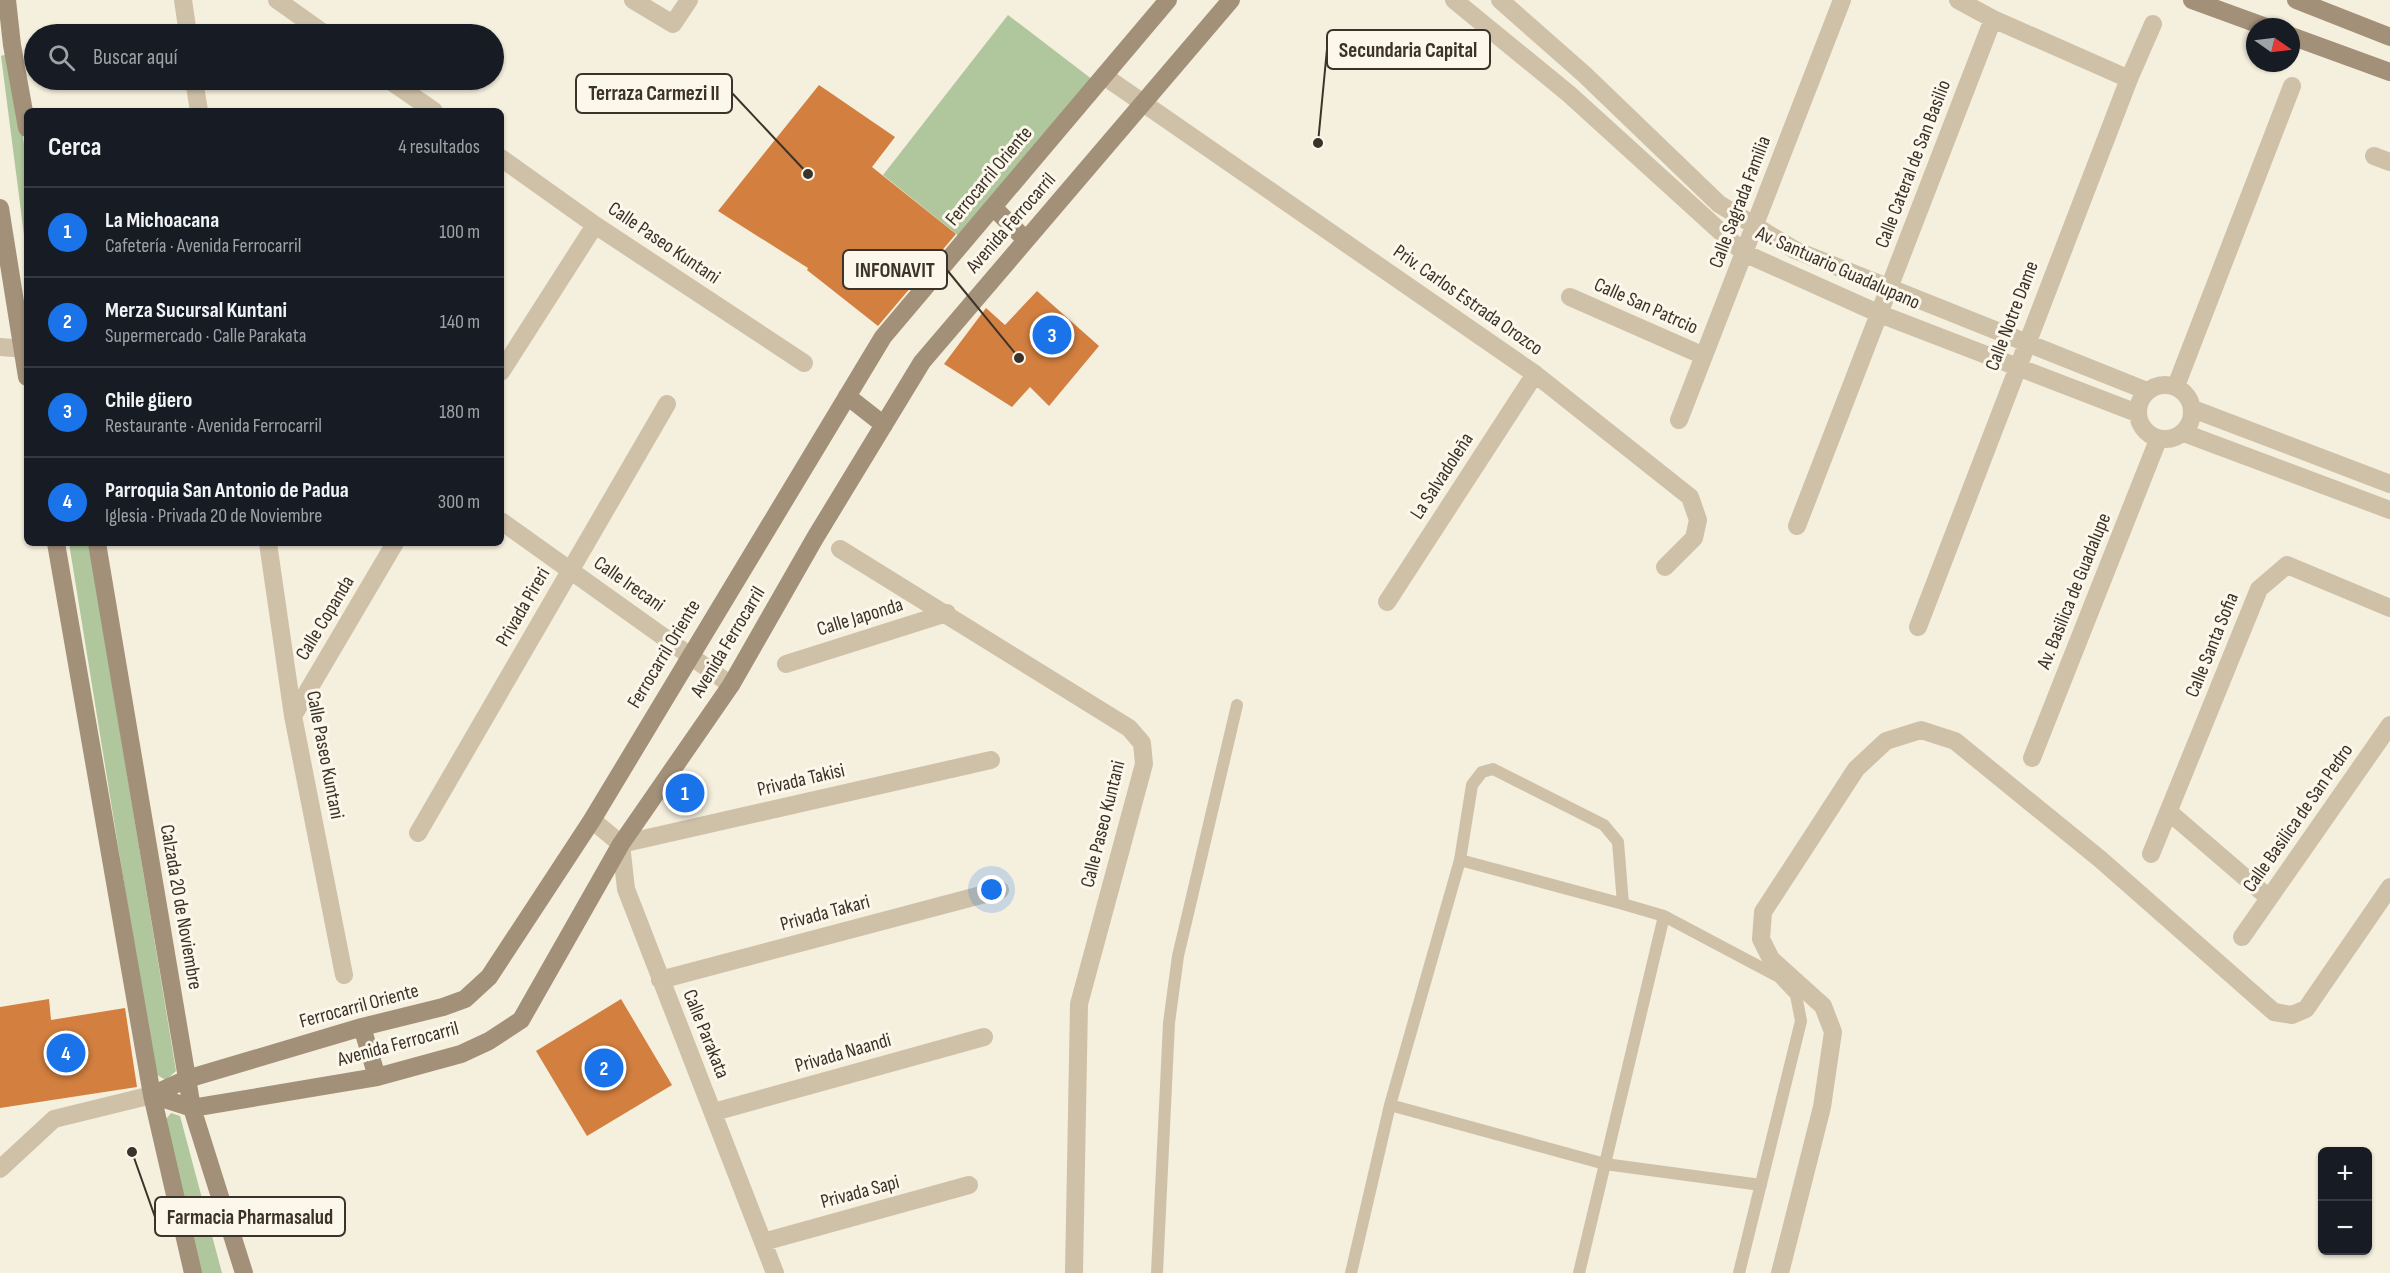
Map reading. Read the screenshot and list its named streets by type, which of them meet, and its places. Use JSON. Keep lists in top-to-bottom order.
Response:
{
  "streets": {
    "main road": ["Ferrocarril Oriente", "Avenida Ferrocarril", "Calzada 20 de Noviembre"],
    "street": [
      "Calle Cateral de San Basilio",
      "Calle Sagrada Familia",
      "Calle Paseo Kuntani",
      "Av. Santuario Guadalupano",
      "Priv. Carlos Estrada Orozco",
      "Calle San Patrcio",
      "Calle Notre Dame",
      "La Salvadoleña",
      "Calle Irecani",
      "Av. Basilica de Guadalupe",
      "Privada Pireri",
      "Calle Japonda",
      "Calle Copanda",
      "Calle Santa Sofia",
      "Privada Takisi",
      "Calle Basilica de San Pedro",
      "Privada Takari",
      "Calle Parakata",
      "Privada Naandi",
      "Privada Sapi"
    ]
  },
  "crossings": [
    ["Calle Cateral de San Basilio", "Av. Santuario Guadalupano"],
    ["Ferrocarril Oriente", "Avenida Ferrocarril"],
    ["Ferrocarril Oriente", "Calle Irecani"],
    ["Ferrocarril Oriente", "Calzada 20 de Noviembre"],
    ["Calle Sagrada Familia", "Av. Santuario Guadalupano"],
    ["Calle Sagrada Familia", "Calle San Patrcio"],
    ["Avenida Ferrocarril", "Priv. Carlos Estrada Orozco"],
    ["Avenida Ferrocarril", "Calle Irecani"],
    ["Avenida Ferrocarril", "Privada Takisi"],
    ["Avenida Ferrocarril", "Calzada 20 de Noviembre"],
    ["Avenida Ferrocarril", "Calle Parakata"],
    ["Calle Paseo Kuntani", "Calle Japonda"],
    ["Calle Paseo Kuntani", "Calle Copanda"],
    ["Av. Santuario Guadalupano", "Calle Notre Dame"],
    ["Av. Santuario Guadalupano", "Av. Basilica de Guadalupe"],
    ["Priv. Carlos Estrada Orozco", "La Salvadoleña"],
    ["Calle Irecani", "Privada Pireri"],
    ["Privada Takisi", "Calle Parakata"],
    ["Privada Takari", "Calle Parakata"],
    ["Calle Parakata", "Privada Naandi"],
    ["Calle Parakata", "Privada Sapi"]
  ],
  "places": [
    "Secundaria Capital",
    "Terraza Carmezi II",
    "INFONAVIT",
    "Farmacia Pharmasalud"
  ],
  "north": "right",
  "page": {
    "search": "Buscar aquí",
    "heading": ["Cerca", "4 resultados"],
    "list": [
      {
        "mark": "1",
        "name": "La Michoacana",
        "note": "Cafetería · Avenida Ferrocarril",
        "value": "100 m"
      },
      {
        "mark": "2",
        "name": "Merza Sucursal Kuntani",
        "note": "Supermercado · Calle Parakata",
        "value": "140 m"
      },
      {
        "mark": "3",
        "name": "Chile güero",
        "note": "Restaurante · Avenida Ferrocarril",
        "value": "180 m"
      },
      {
        "mark": "4",
        "name": "Parroquia San Antonio de Padua",
        "note": "Iglesia · Privada 20 de Noviembre",
        "value": "300 m"
      }
    ],
    "pins": [
      "3",
      "1",
      "4",
      "2"
    ],
    "map_buttons": ["+", "−"]
  }
}
